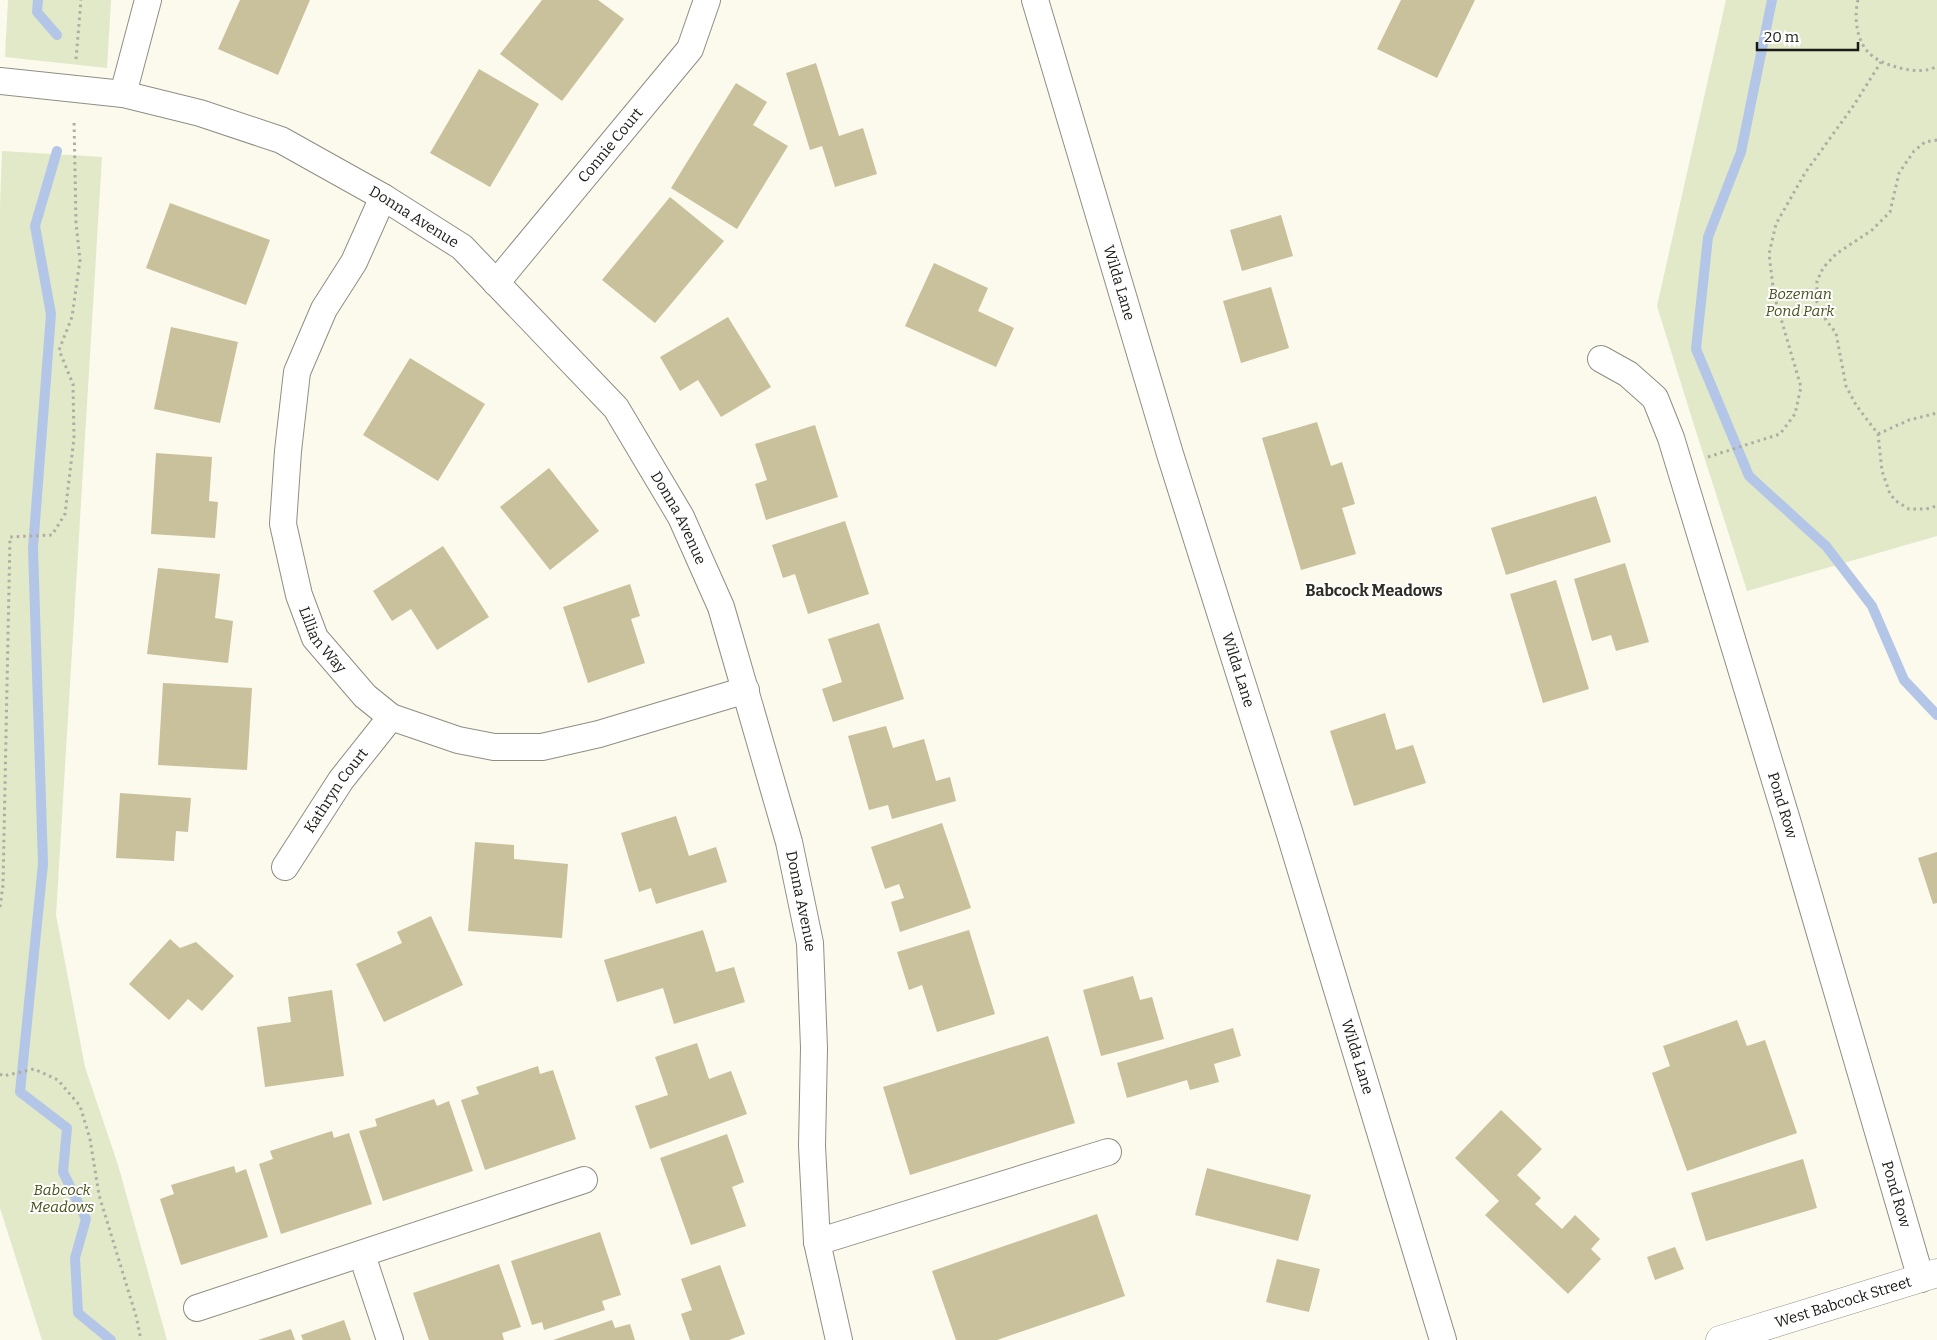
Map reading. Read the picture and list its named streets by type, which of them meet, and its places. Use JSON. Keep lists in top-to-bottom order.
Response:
{
  "streets": {
    "street": [
      "Connie Court",
      "Donna Avenue",
      "Wilda Lane",
      "Lillian Way",
      "Kathryn Court",
      "Pond Row",
      "West Babcock Street"
    ]
  },
  "crossings": [
    ["Connie Court", "Donna Avenue"],
    ["Donna Avenue", "Lillian Way"],
    ["Lillian Way", "Kathryn Court"],
    ["Pond Row", "West Babcock Street"]
  ],
  "districts": ["Babcock Meadows"],
  "parks": ["Bozeman Pond Park", "Babcock Meadows"],
  "scale_bar": "20 m"
}
